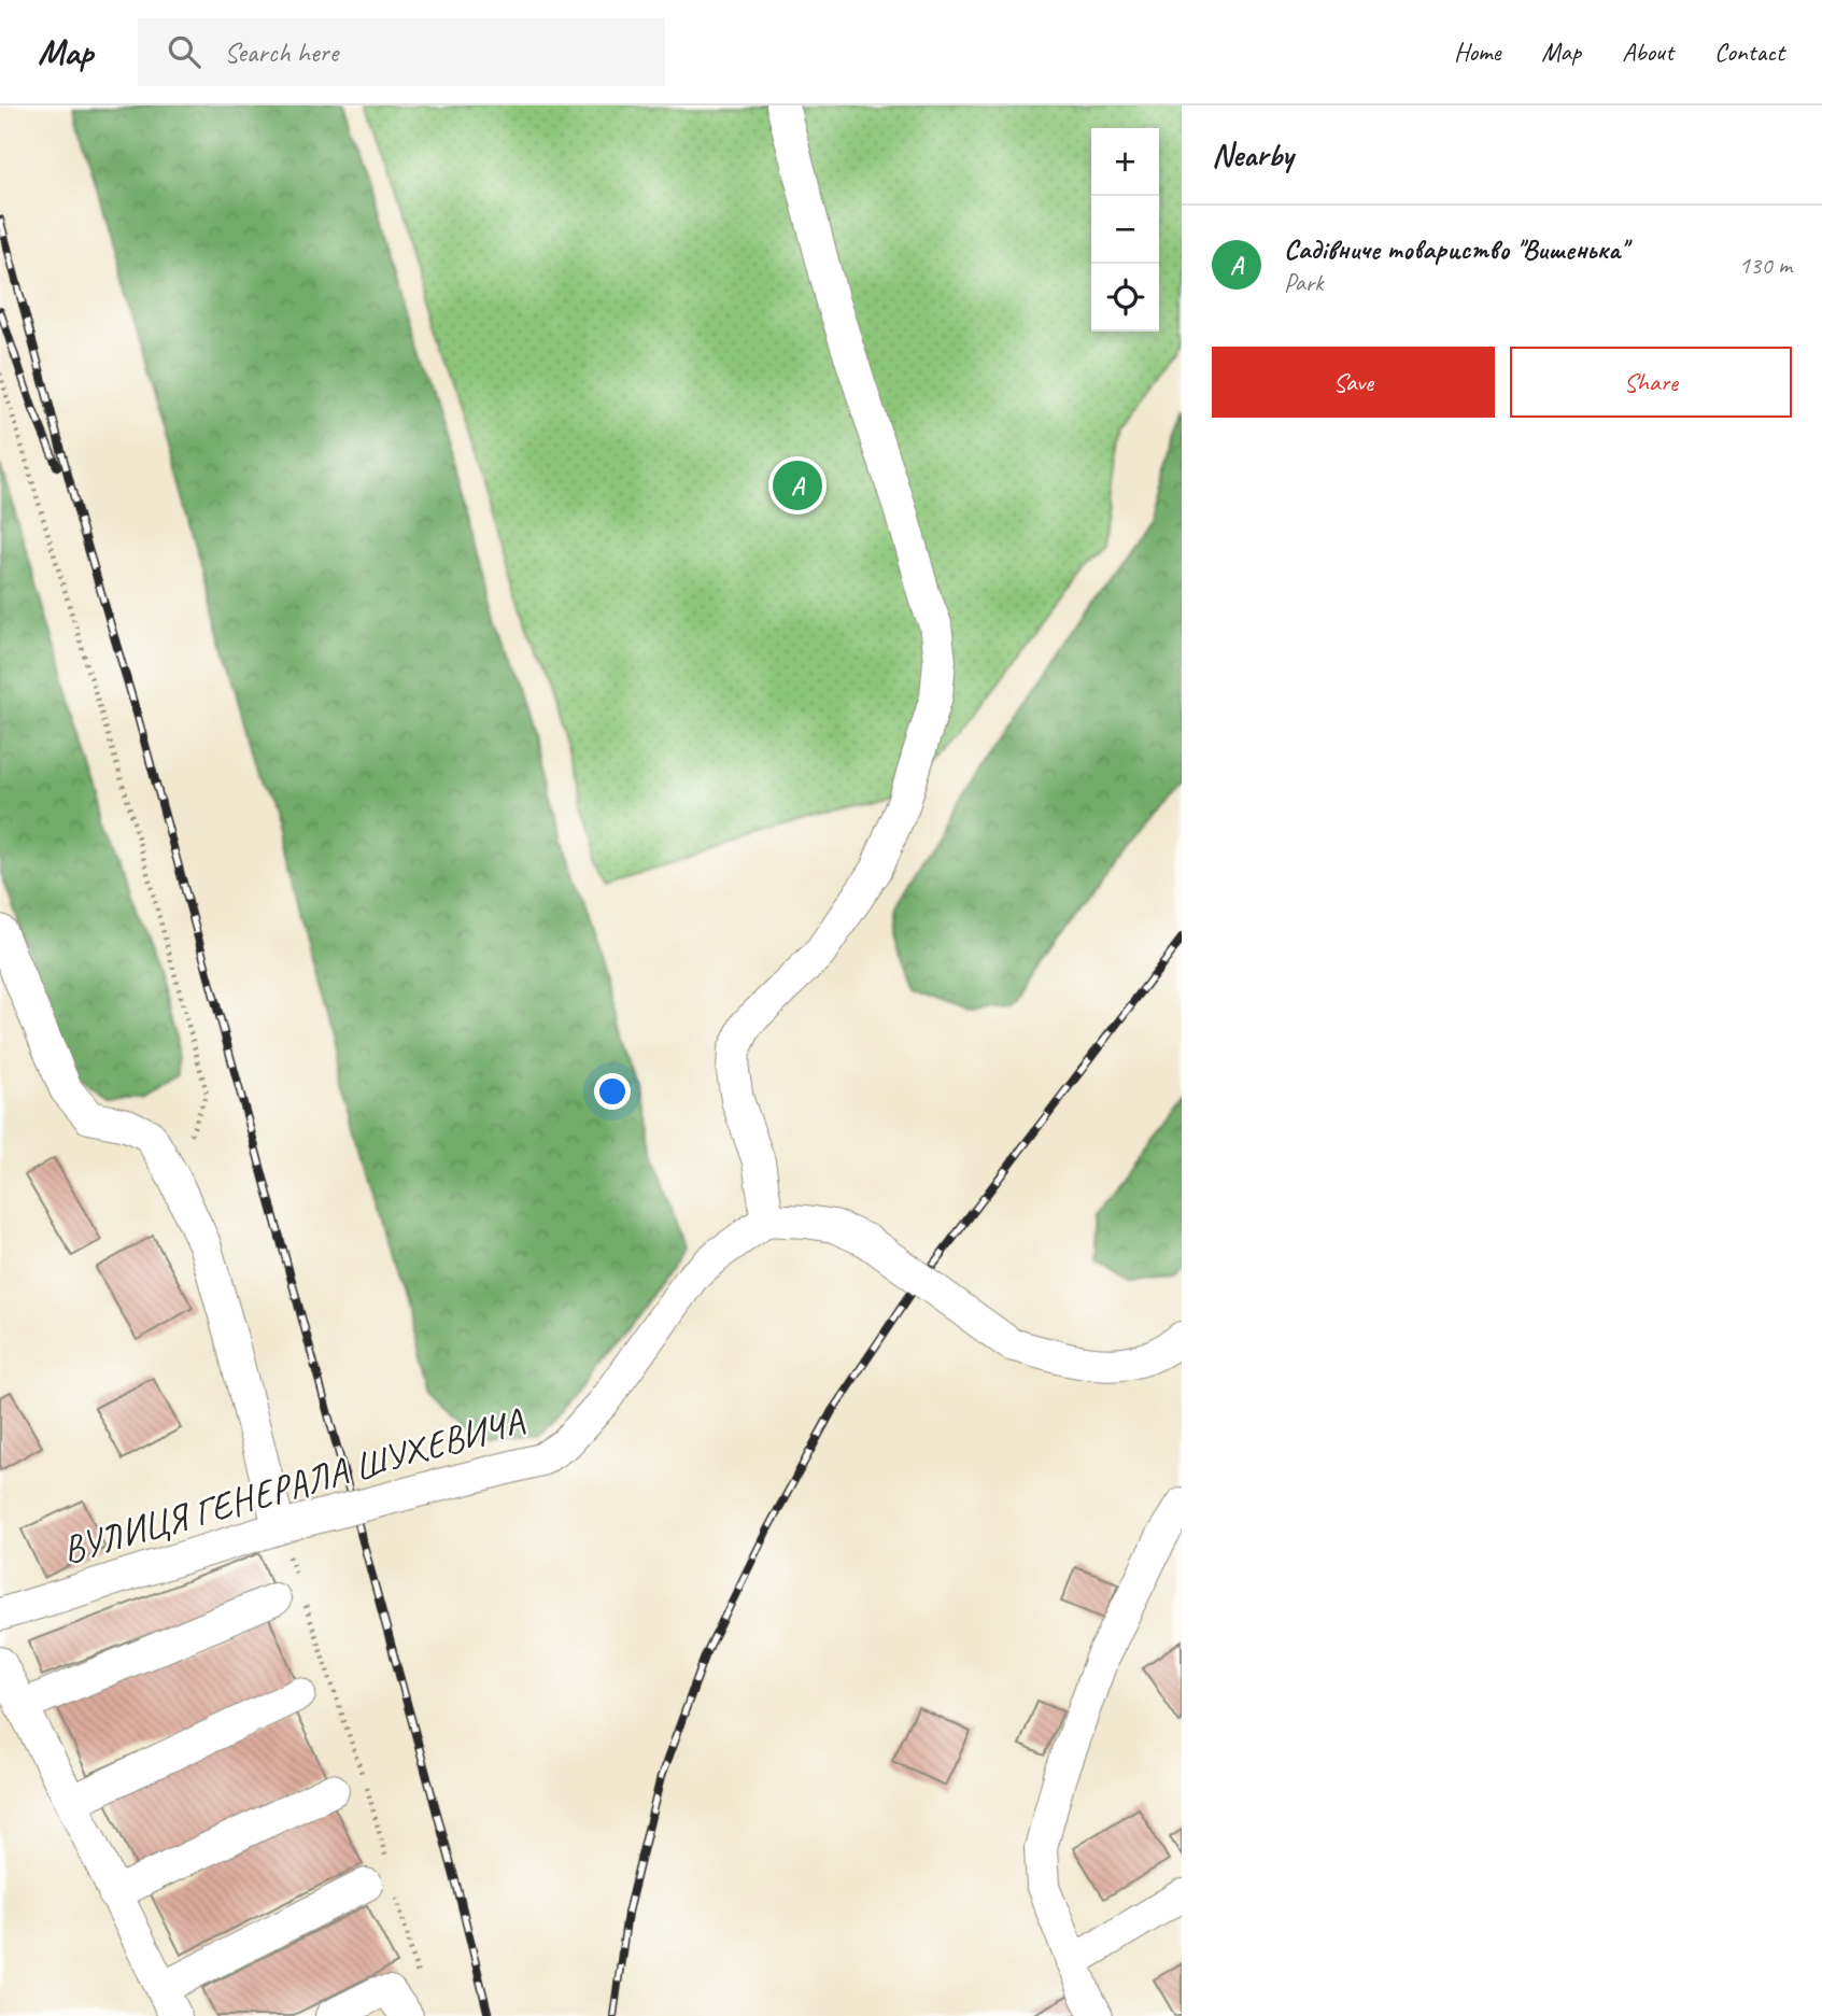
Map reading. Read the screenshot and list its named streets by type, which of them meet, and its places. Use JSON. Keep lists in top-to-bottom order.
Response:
{
  "streets": {
    "street": ["ВУЛИЦЯ ГЕНЕРАЛА ШУХЕВИЧА"]
  },
  "page": {
    "header": "Map",
    "search": "Search here",
    "nav": [
      "Home",
      "Map",
      "About",
      "Contact"
    ],
    "heading": "Nearby",
    "map_buttons": ["+", "−"],
    "list": [
      {
        "mark": "A",
        "name": "Садівниче товариство \"Вишенька\"",
        "note": "Park",
        "value": "130 m"
      }
    ],
    "buttons": ["Save", "Share"],
    "pins": "A"
  }
}
